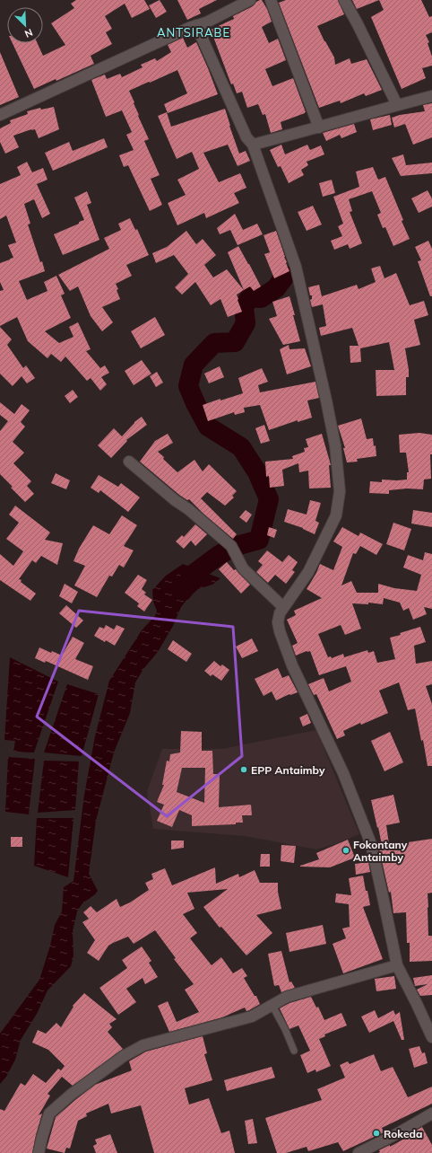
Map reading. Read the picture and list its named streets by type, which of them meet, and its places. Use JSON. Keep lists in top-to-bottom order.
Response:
{
  "districts": ["ANTSIRABE"],
  "places": ["EPP Antaimby", "Fokontany Antaimby", "Rokeda"],
  "north": "bottom right"
}
